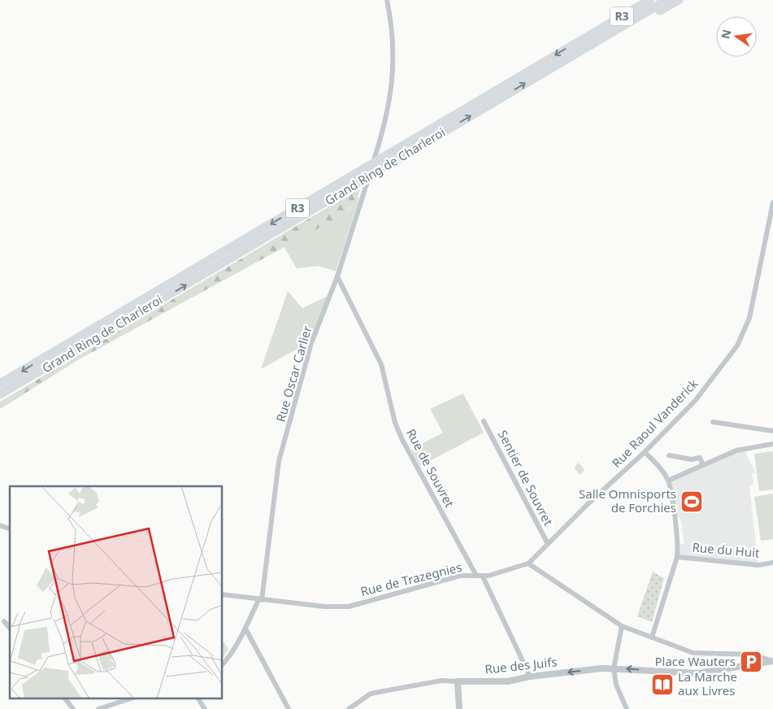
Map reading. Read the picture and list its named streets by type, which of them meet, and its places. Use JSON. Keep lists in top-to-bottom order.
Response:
{
  "streets": {
    "highway": ["R3", "Grand Ring de Charleroi"],
    "street": [
      "Rue Oscar Carlier",
      "Rue Raoul Vanderick",
      "Rue de Souvret",
      "Sentier de Souvret",
      "Rue du Huit",
      "Rue de Trazegnies",
      "Rue des Juifs"
    ]
  },
  "crossings": [
    ["Rue Oscar Carlier", "Rue de Souvret"],
    ["Rue Oscar Carlier", "Rue de Trazegnies"],
    ["Rue Raoul Vanderick", "Sentier de Souvret"],
    ["Rue Raoul Vanderick", "Rue de Trazegnies"],
    ["Rue de Souvret", "Rue de Trazegnies"]
  ],
  "places": {
    "sports": ["Salle Omnisports de Forchies"],
    "parking": ["Place Wauters"],
    "library": ["La Marche aux Livres"]
  },
  "north": "left"
}
